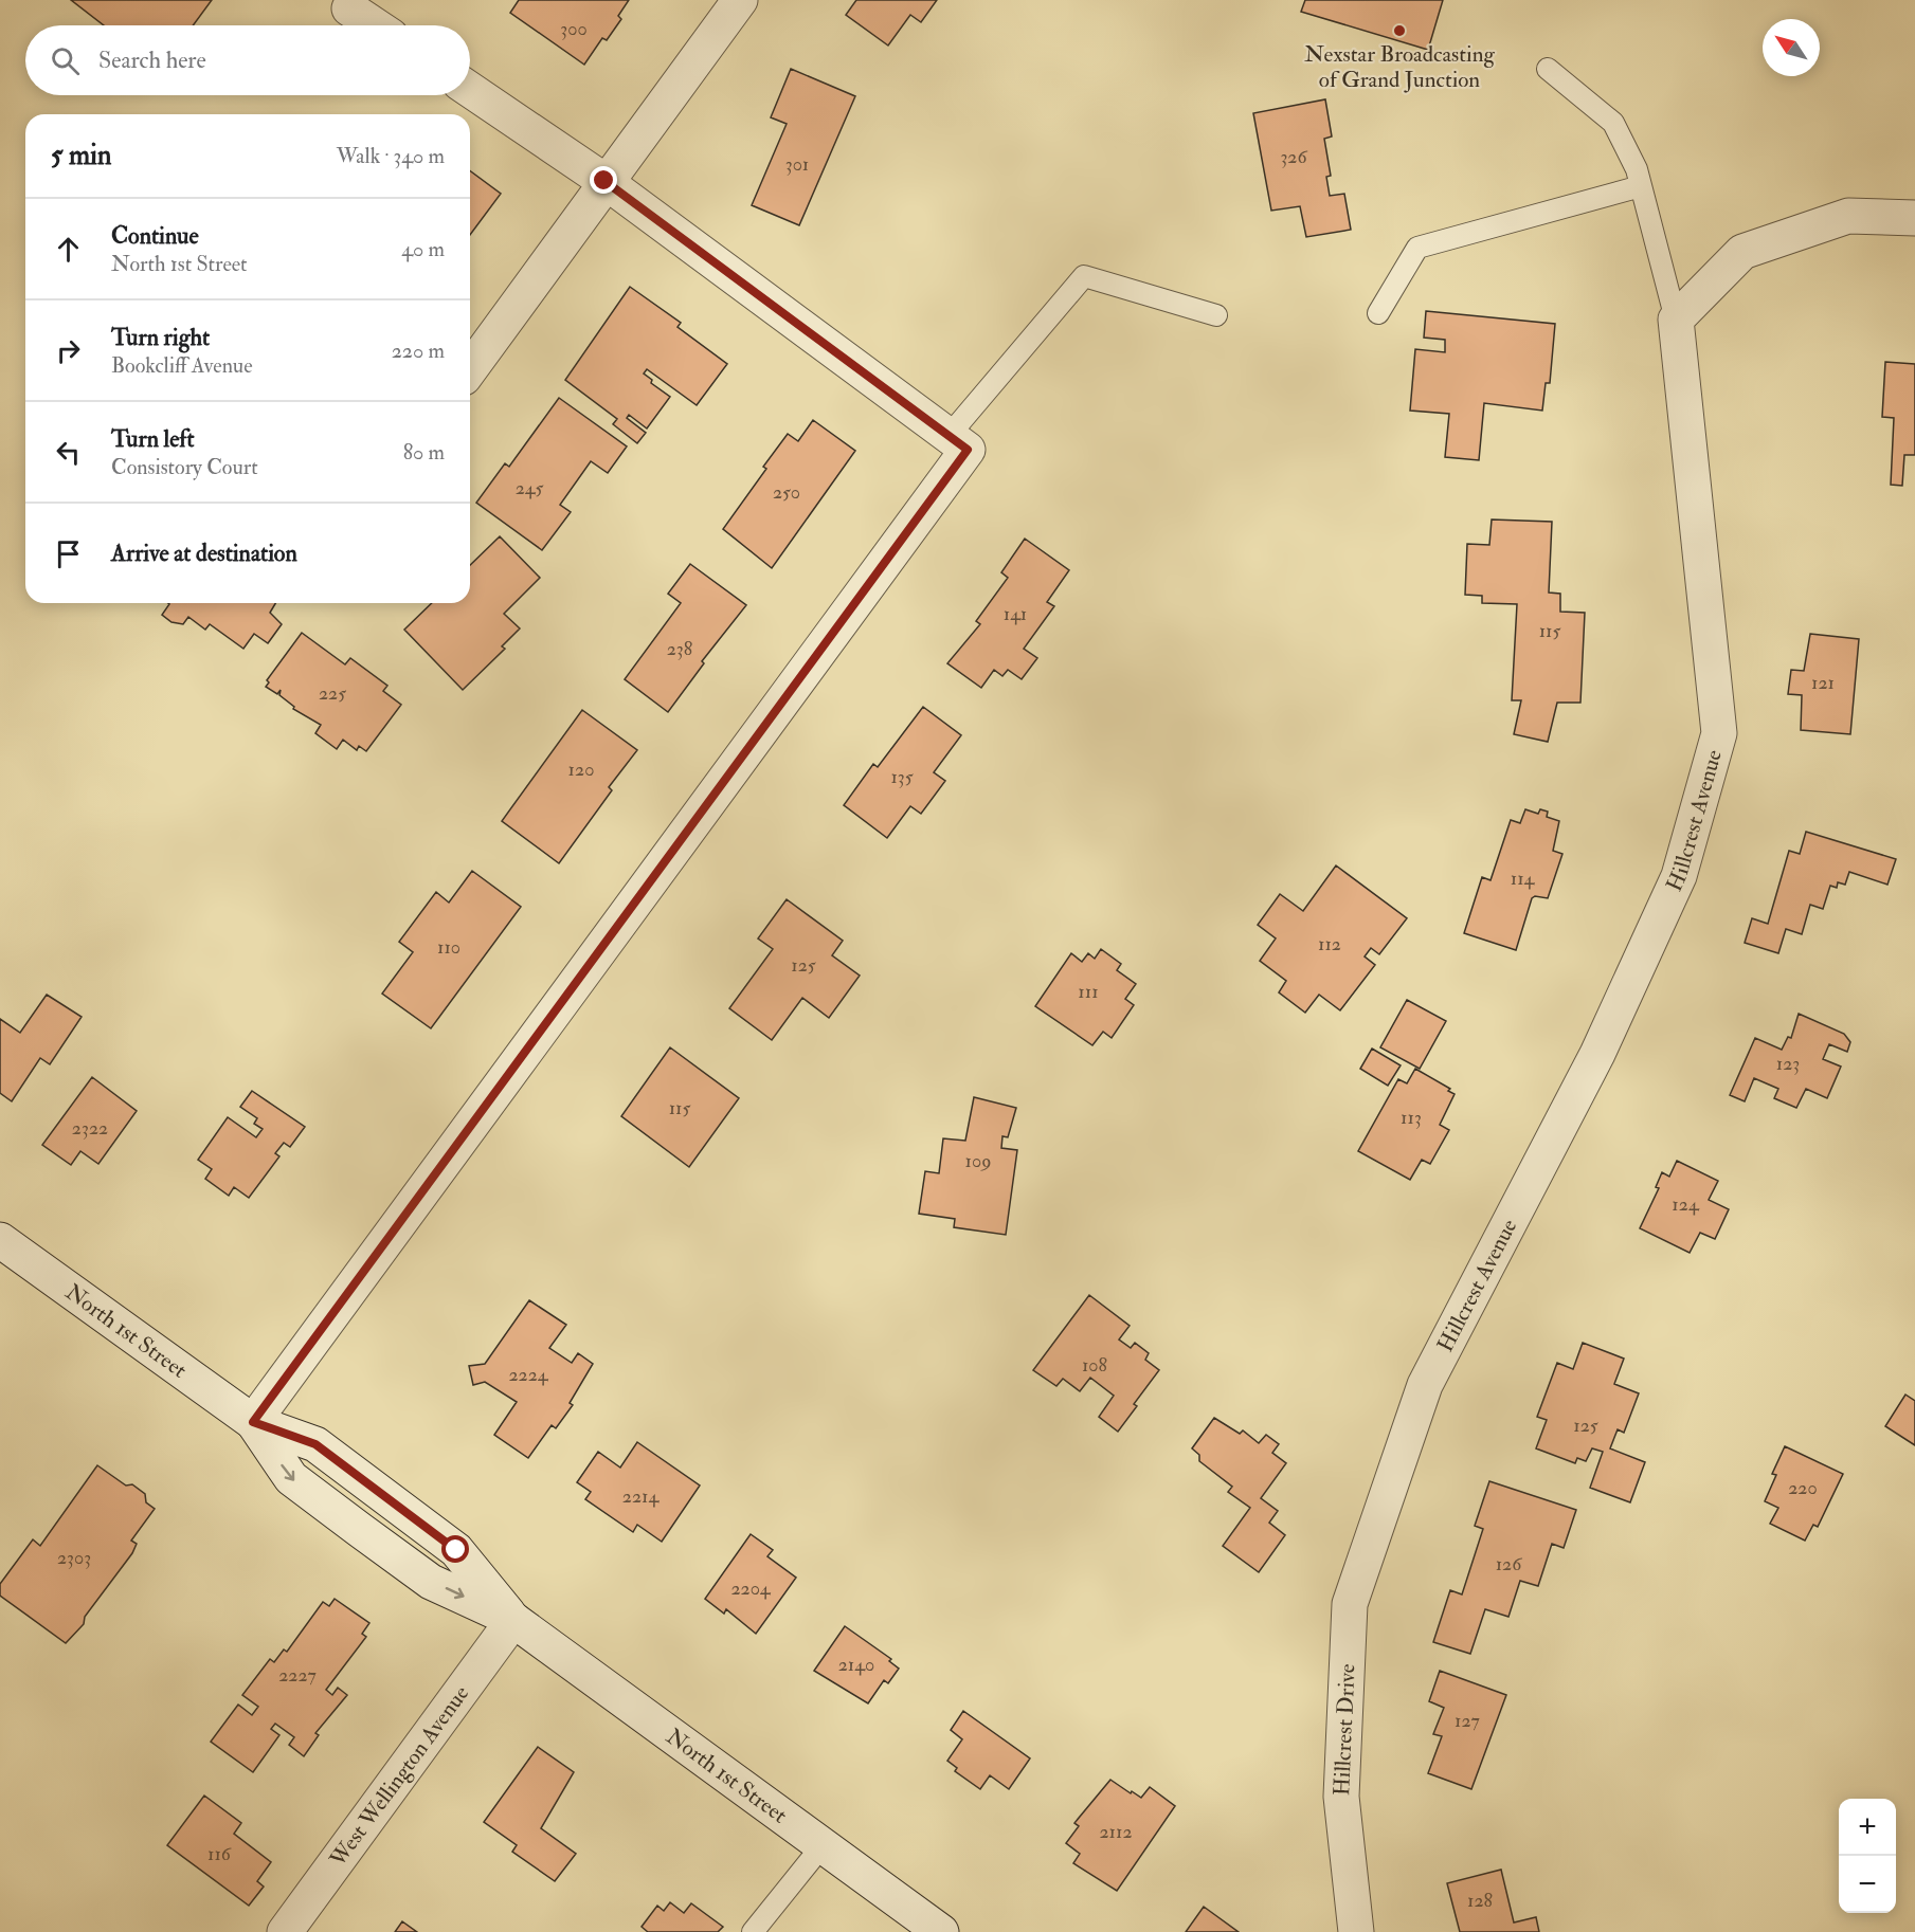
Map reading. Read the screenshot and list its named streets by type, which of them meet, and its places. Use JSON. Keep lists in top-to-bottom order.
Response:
{
  "streets": {
    "street": [
      "Hillcrest Avenue",
      "North 1st Street",
      "Hillcrest Drive",
      "West Wellington Avenue"
    ]
  },
  "crossings": [
    ["Hillcrest Avenue", "Hillcrest Drive"],
    ["North 1st Street", "West Wellington Avenue"]
  ],
  "places": ["Nexstar Broadcasting of Grand Junction"],
  "house_numbers": [
    "300",
    "326",
    "301",
    "245",
    "250",
    "141",
    "115",
    "238",
    "121",
    "225",
    "120",
    "135",
    "114",
    "112",
    "110",
    "125",
    "111",
    "123",
    "115",
    "113",
    "2322",
    "109",
    "124",
    "108",
    "2224",
    "125",
    "220",
    "2214",
    "2303",
    "126",
    "2204",
    "2140",
    "2227",
    "127",
    "2112",
    "116",
    "128"
  ],
  "north": "top left",
  "page": {
    "search": "Search here",
    "heading": ["5 min", "Walk · 340 m"],
    "list": [
      ["Continue", "North 1st Street", "40 m"],
      ["Turn right", "Bookcliff Avenue", "220 m"],
      ["Turn left", "Consistory Court", "80 m"],
      "Arrive at destination"
    ],
    "map_buttons": ["+", "−"]
  }
}
